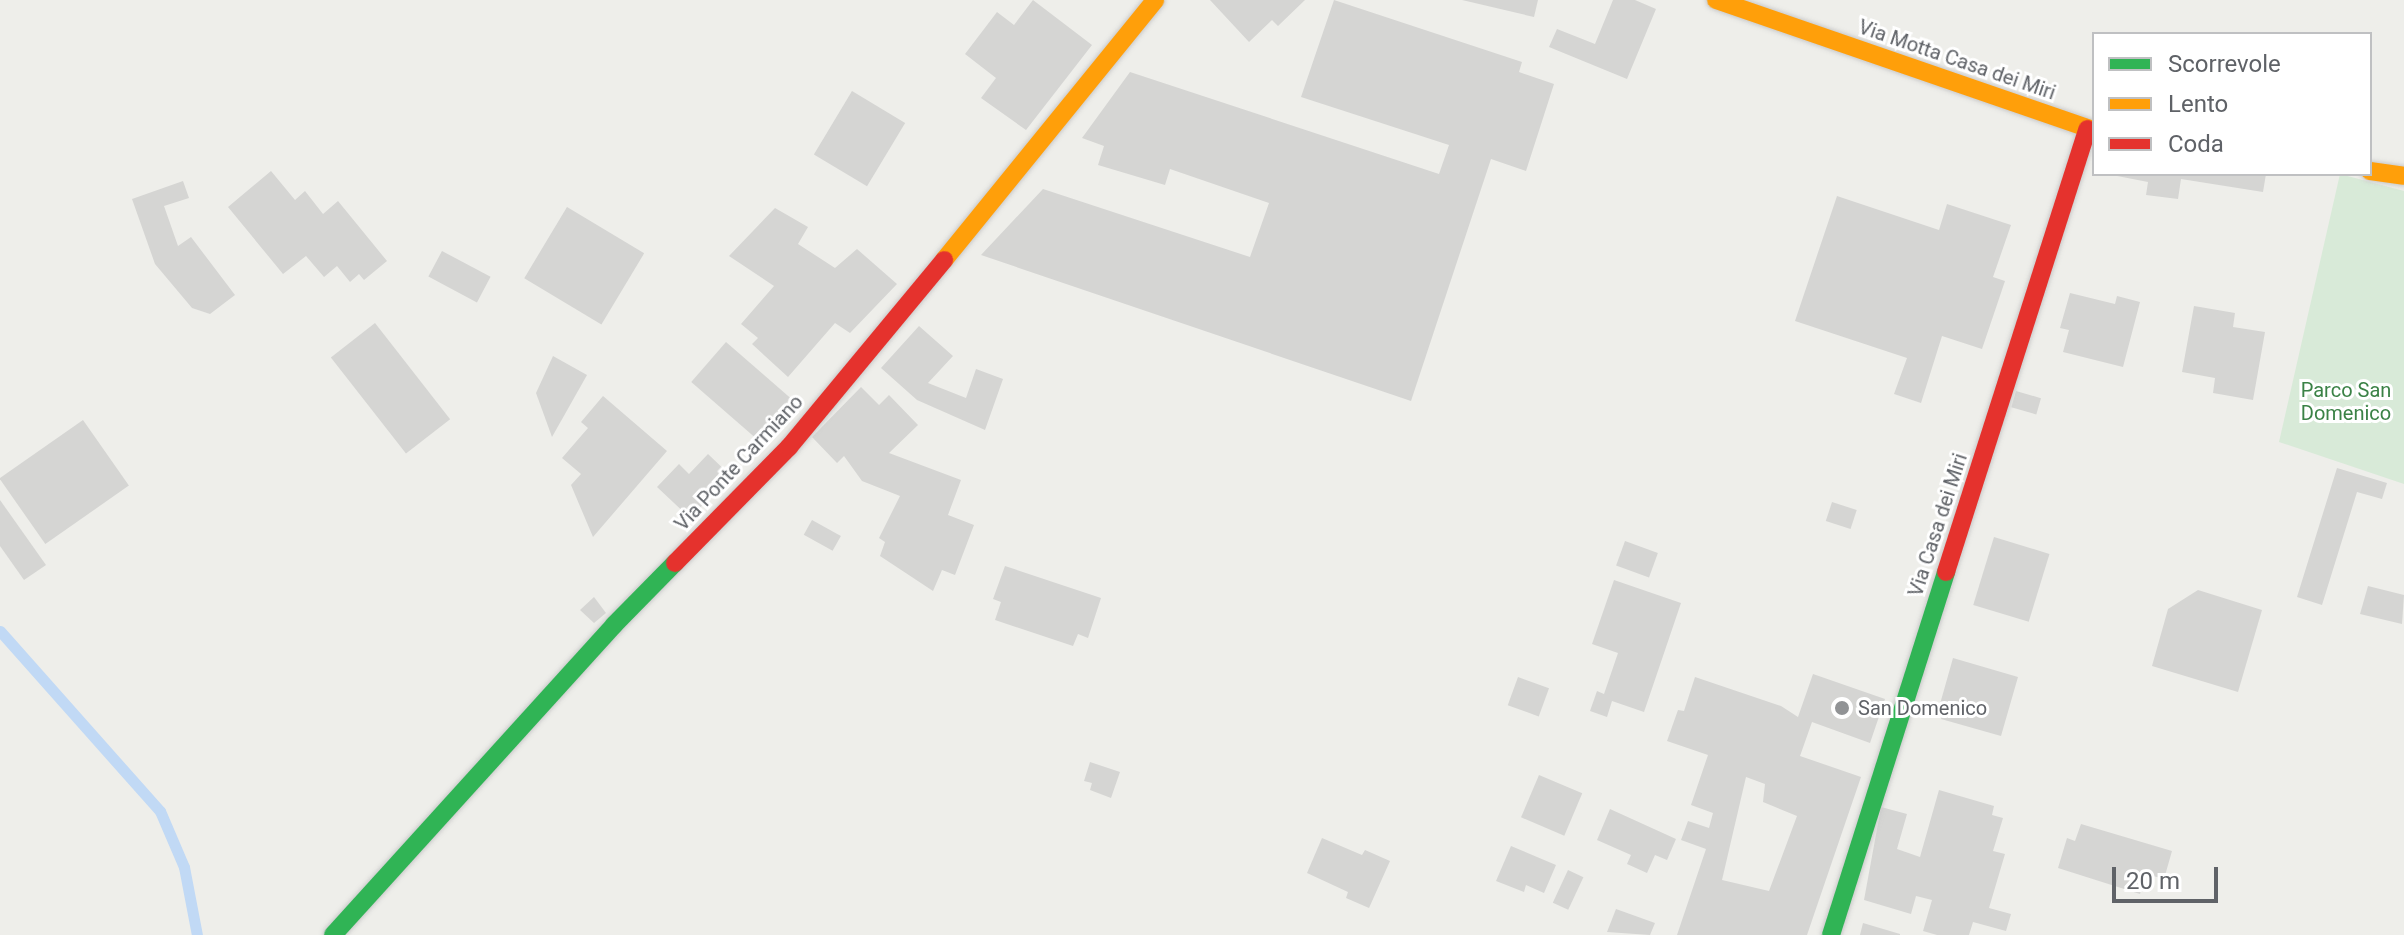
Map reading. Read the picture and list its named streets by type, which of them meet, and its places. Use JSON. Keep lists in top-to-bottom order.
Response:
{
  "streets": {
    "street": ["Via Motta Casa dei Miri", "Via Ponte Carmiano", "Via Casa dei Miri"]
  },
  "crossings": [
    ["Via Motta Casa dei Miri", "Via Casa dei Miri"]
  ],
  "parks": ["Parco San Domenico"],
  "places": ["San Domenico"],
  "legend": ["Scorrevole", "Lento", "Coda"],
  "scale_bar": "20 m"
}
